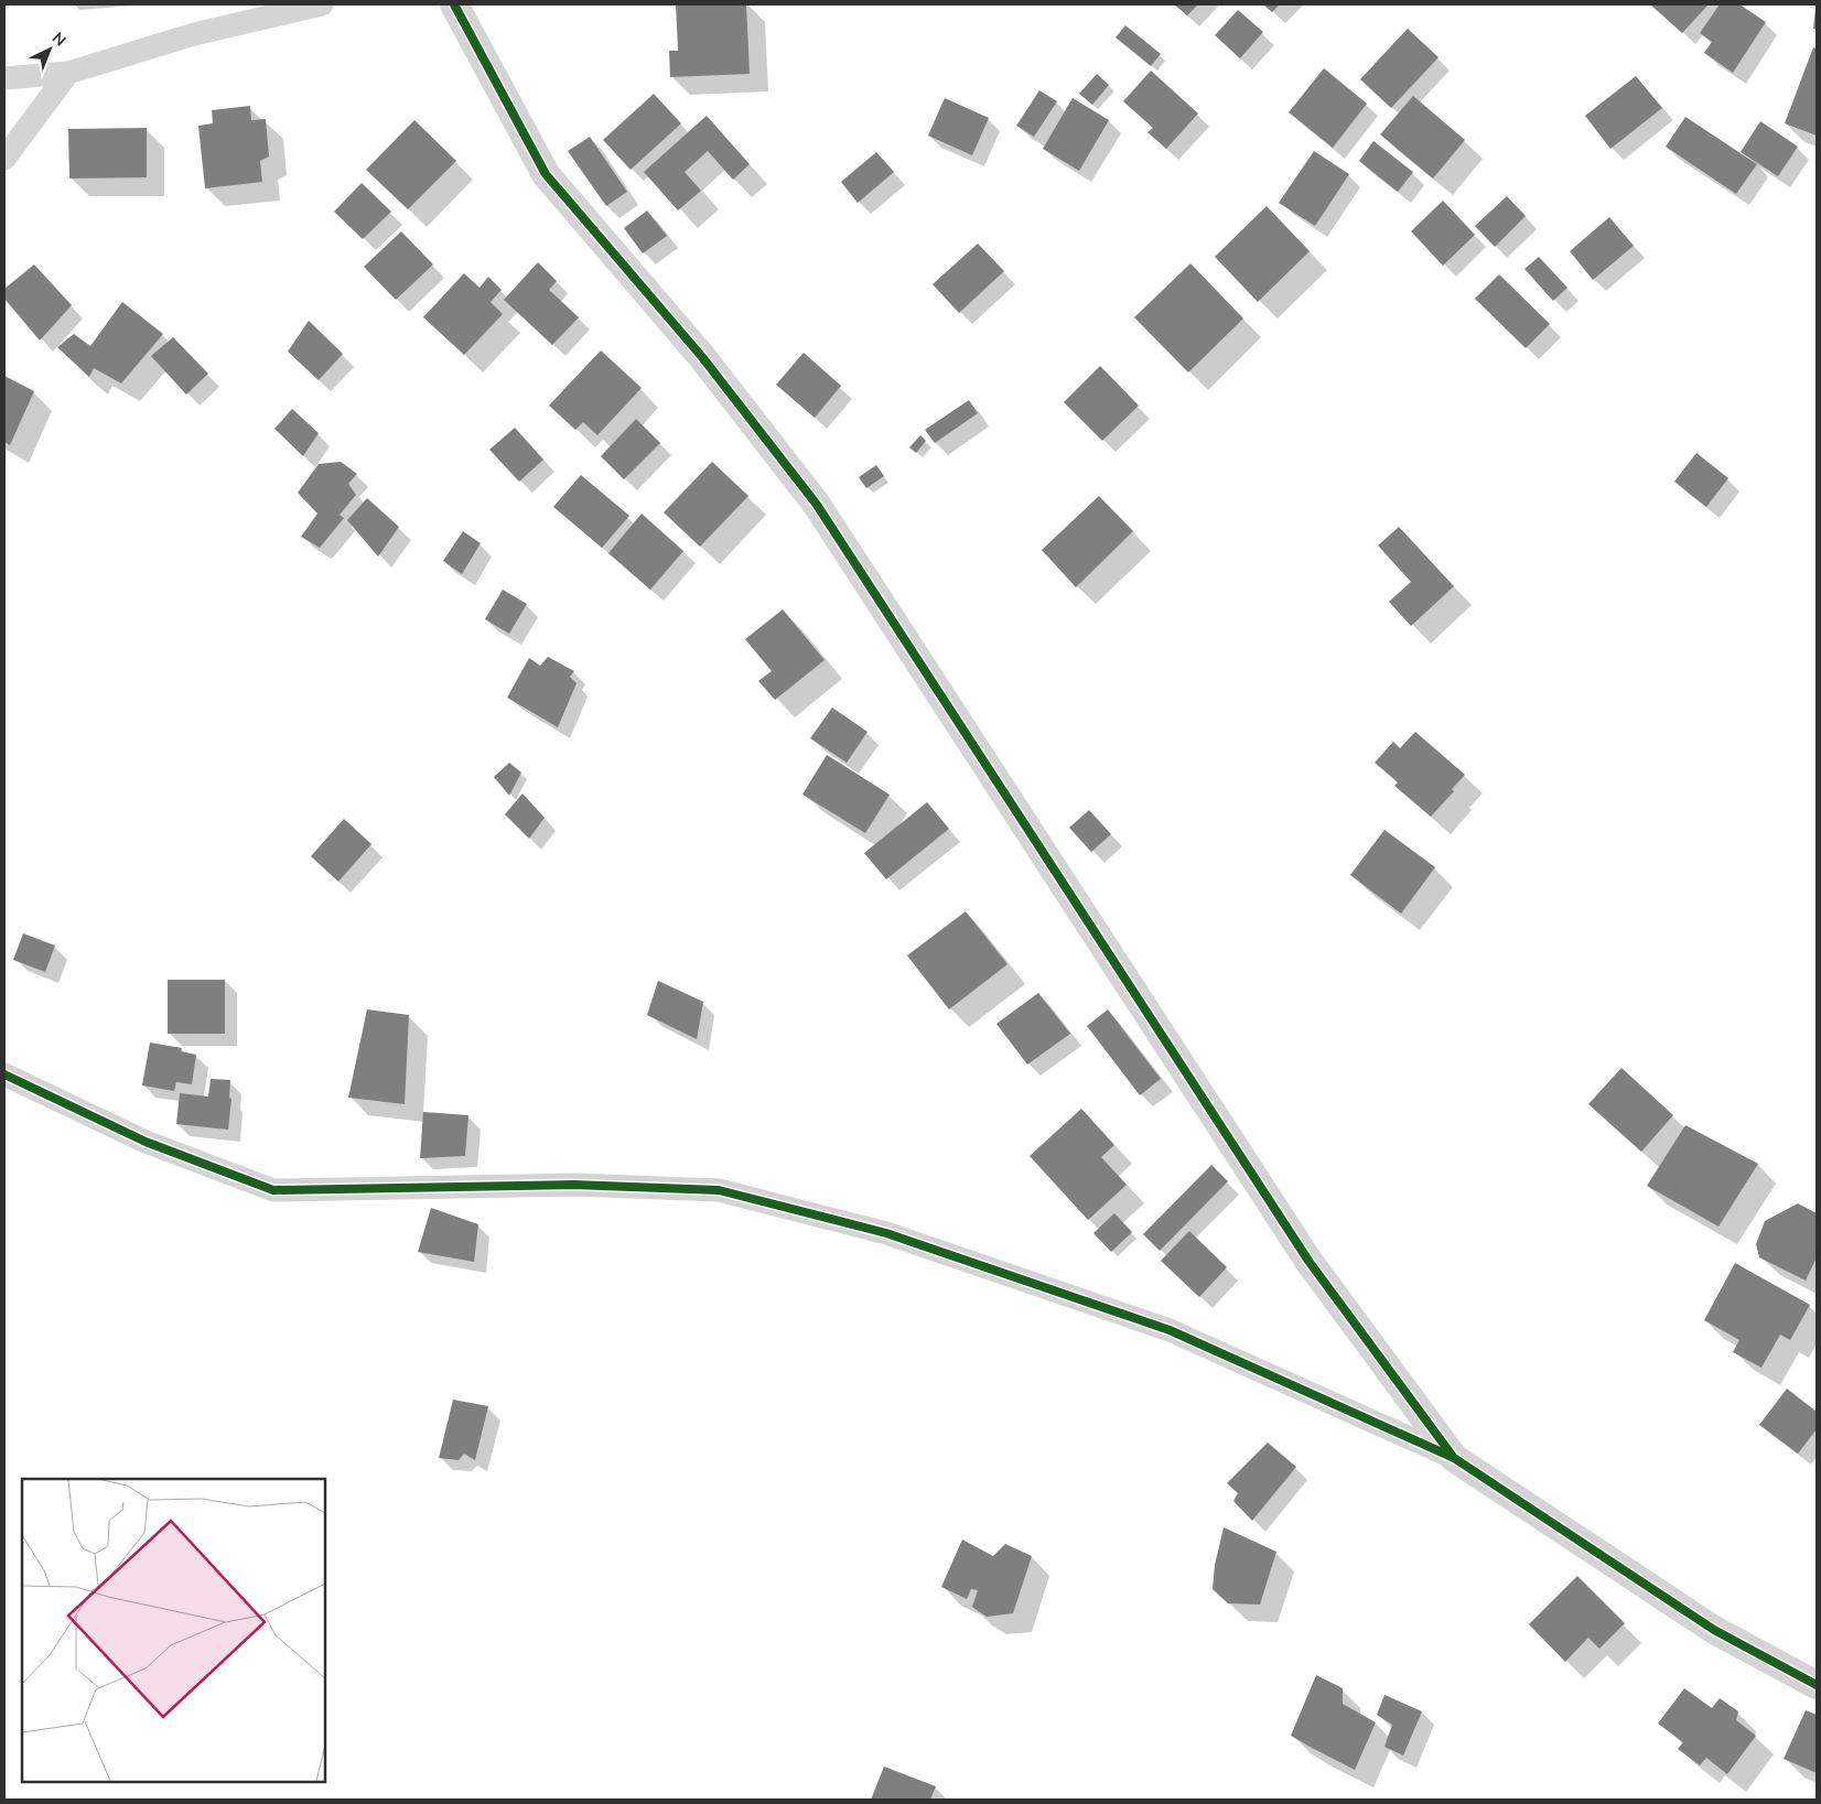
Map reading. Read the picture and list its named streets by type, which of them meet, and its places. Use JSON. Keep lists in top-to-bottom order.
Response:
{
  "north": "top right"
}
